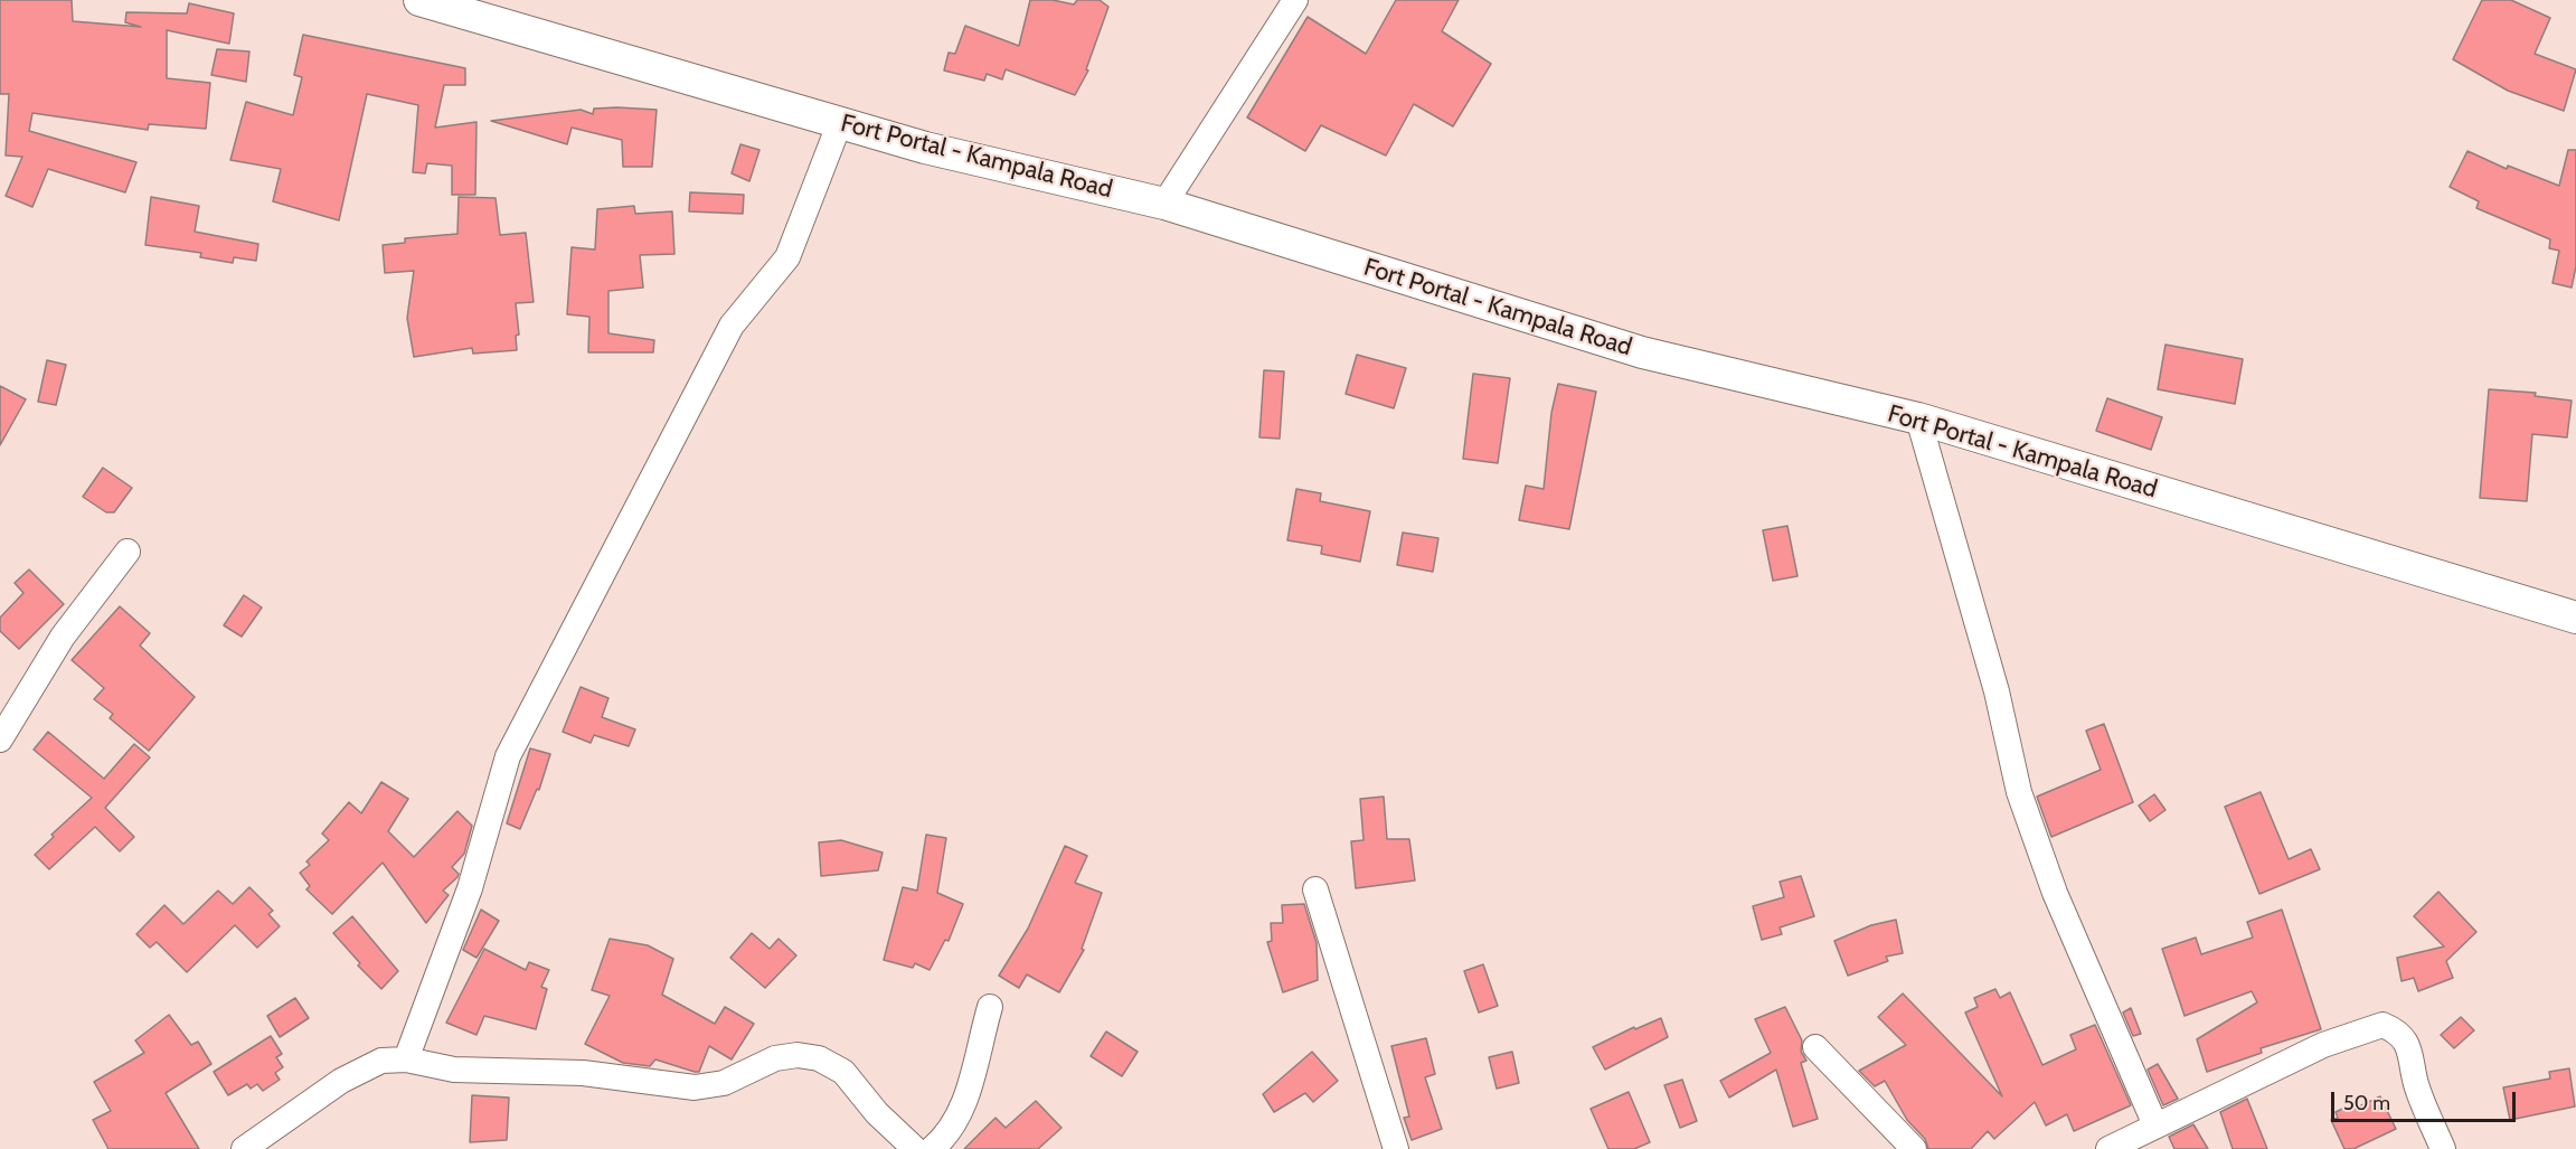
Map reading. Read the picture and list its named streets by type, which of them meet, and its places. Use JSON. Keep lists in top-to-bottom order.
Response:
{
  "streets": {
    "main road": ["Fort Portal - Kampala Road"]
  },
  "scale_bar": "50 m"
}
